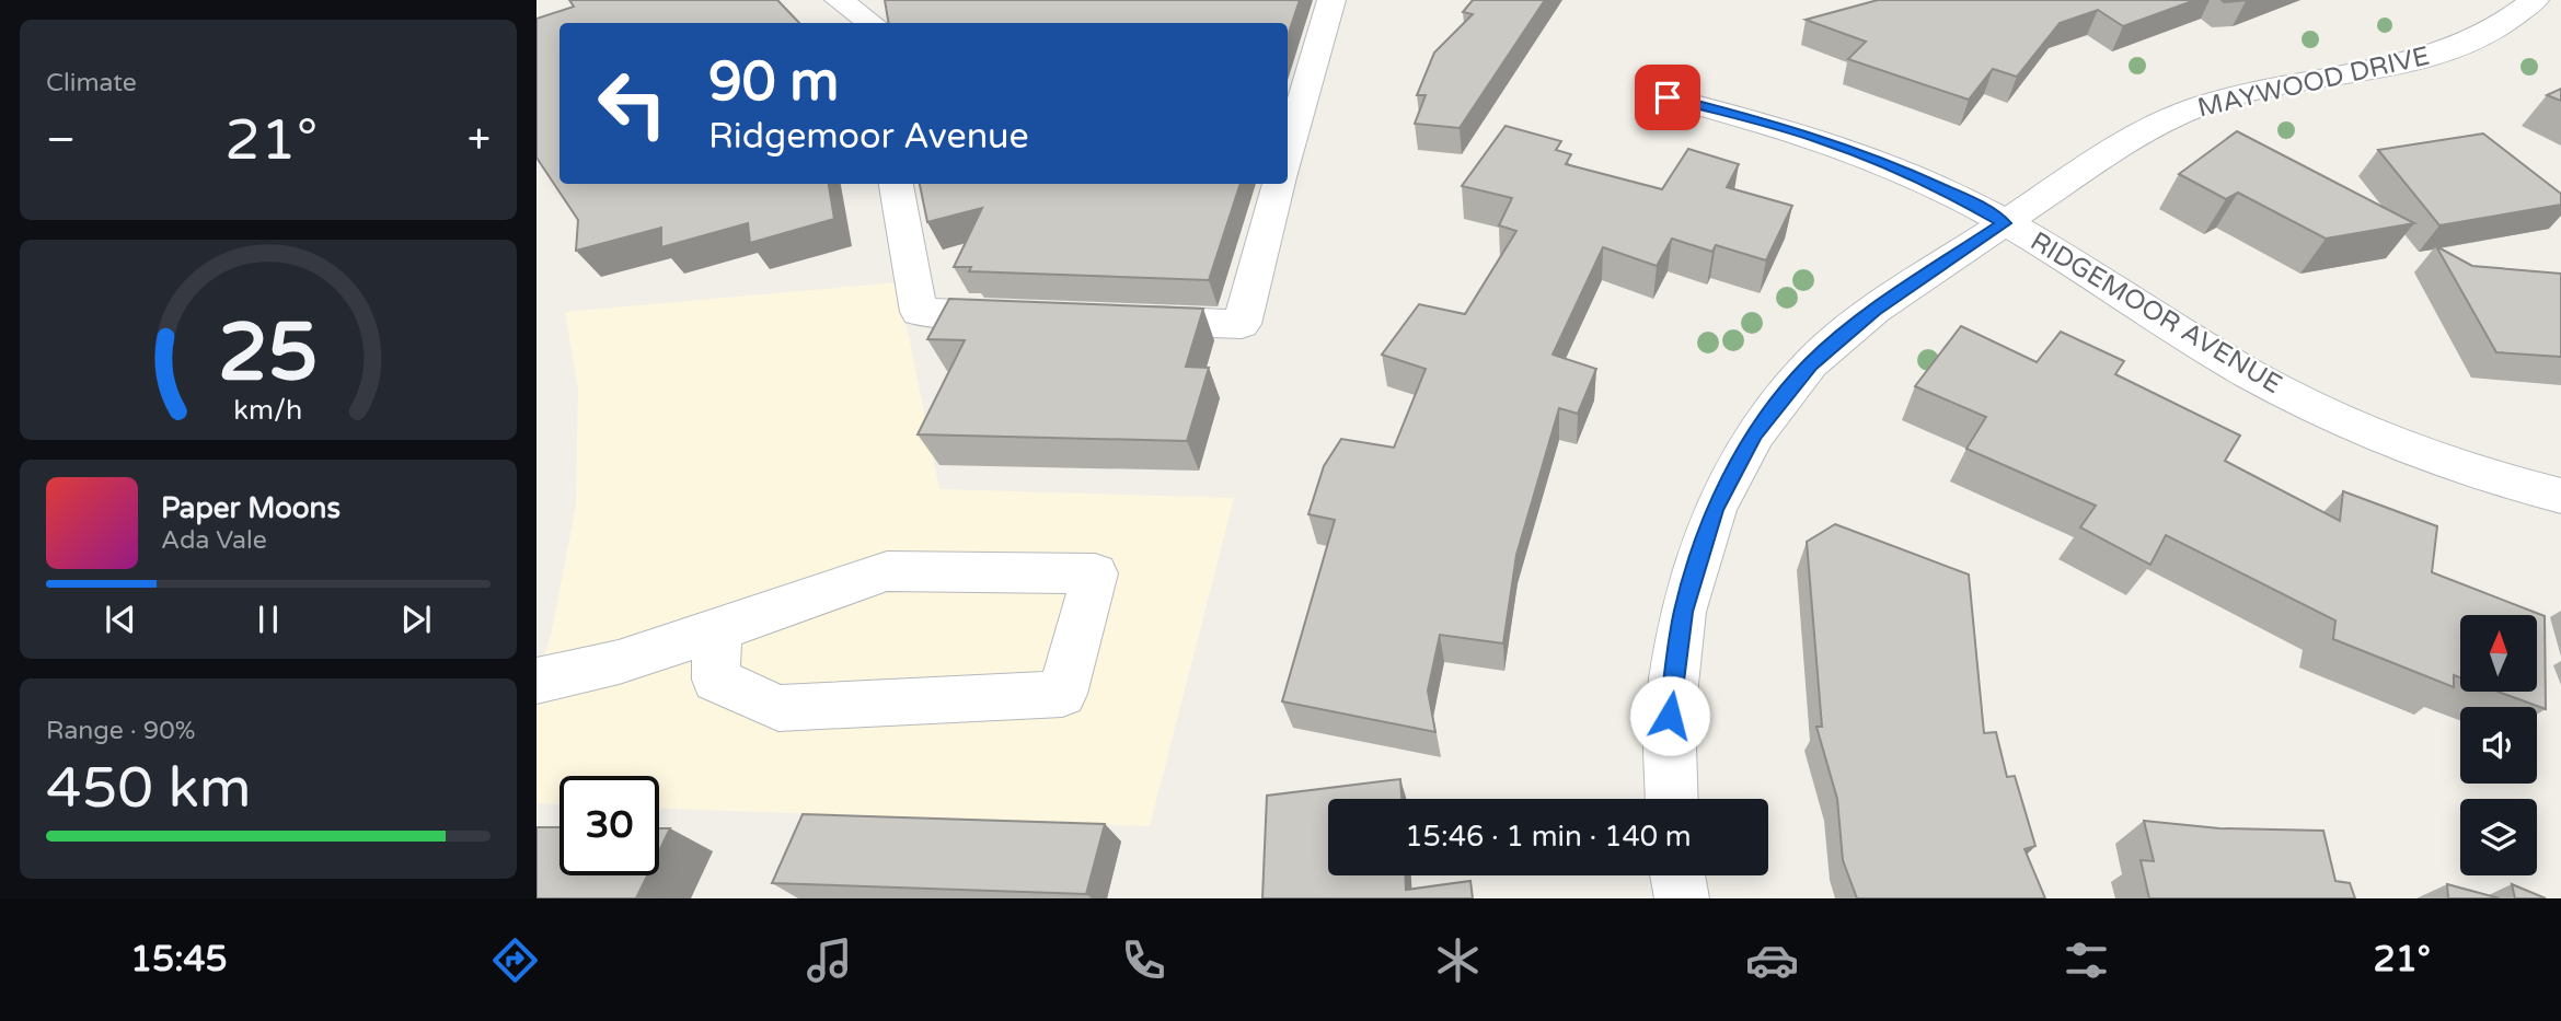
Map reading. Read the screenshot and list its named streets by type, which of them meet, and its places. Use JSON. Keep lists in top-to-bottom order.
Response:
{
  "streets": {
    "street": ["MAYWOOD DRIVE", "RIDGEMOOR AVENUE"]
  },
  "crossings": [
    ["MAYWOOD DRIVE", "RIDGEMOOR AVENUE"]
  ],
  "north": "top",
  "page": {
    "tile": [
      "Climate",
      ["Range · 90%", "450 km"]
    ],
    "turn": ["90 m", "Ridgemoor Avenue"],
    "heat": ["−", "21°", "+"],
    "song": ["Paper Moons", "Ada Vale"],
    "limit": "30",
    "trip": "15:46 · 1 min · 140 m",
    "tabs": ["15:45", "21°"],
    "gauge": ["25", "km/h"]
  }
}
